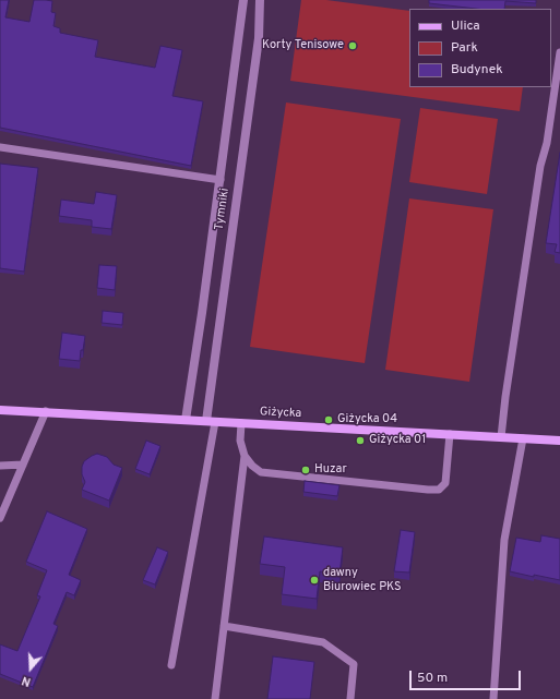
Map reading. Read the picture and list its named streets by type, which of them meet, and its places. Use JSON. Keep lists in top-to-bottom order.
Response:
{
  "streets": {
    "street": ["Tymniki", "Giżycka"]
  },
  "crossings": [
    ["Tymniki", "Giżycka"]
  ],
  "places": [
    "Korty Tenisowe",
    "Giżycka 04",
    "Giżycka 01",
    "Huzar",
    "dawny Biurowiec PKS"
  ],
  "legend": ["Ulica", "Park", "Budynek"],
  "scale_bar": "50 m",
  "north": "bottom"
}
